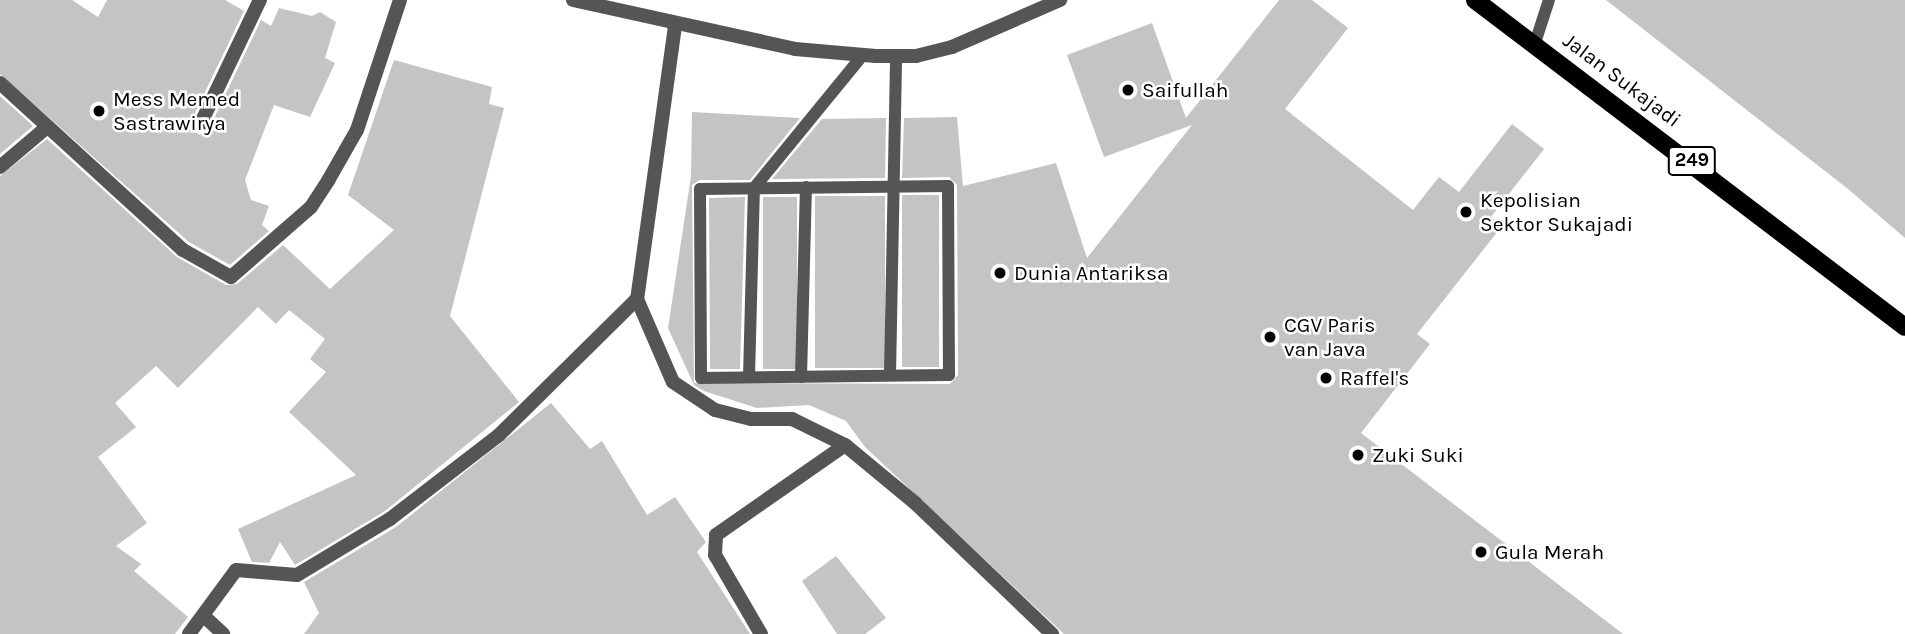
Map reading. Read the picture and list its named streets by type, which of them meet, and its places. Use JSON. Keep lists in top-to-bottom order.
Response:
{
  "streets": {
    "main road": ["Jalan Sukajadi", "249"]
  },
  "places": [
    "Saifullah",
    "Mess Memed Sastrawirya",
    "Kepolisian Sektor Sukajadi",
    "Dunia Antariksa",
    "CGV Paris van Java",
    "Raffel's",
    "Zuki Suki",
    "Gula Merah"
  ]
}
